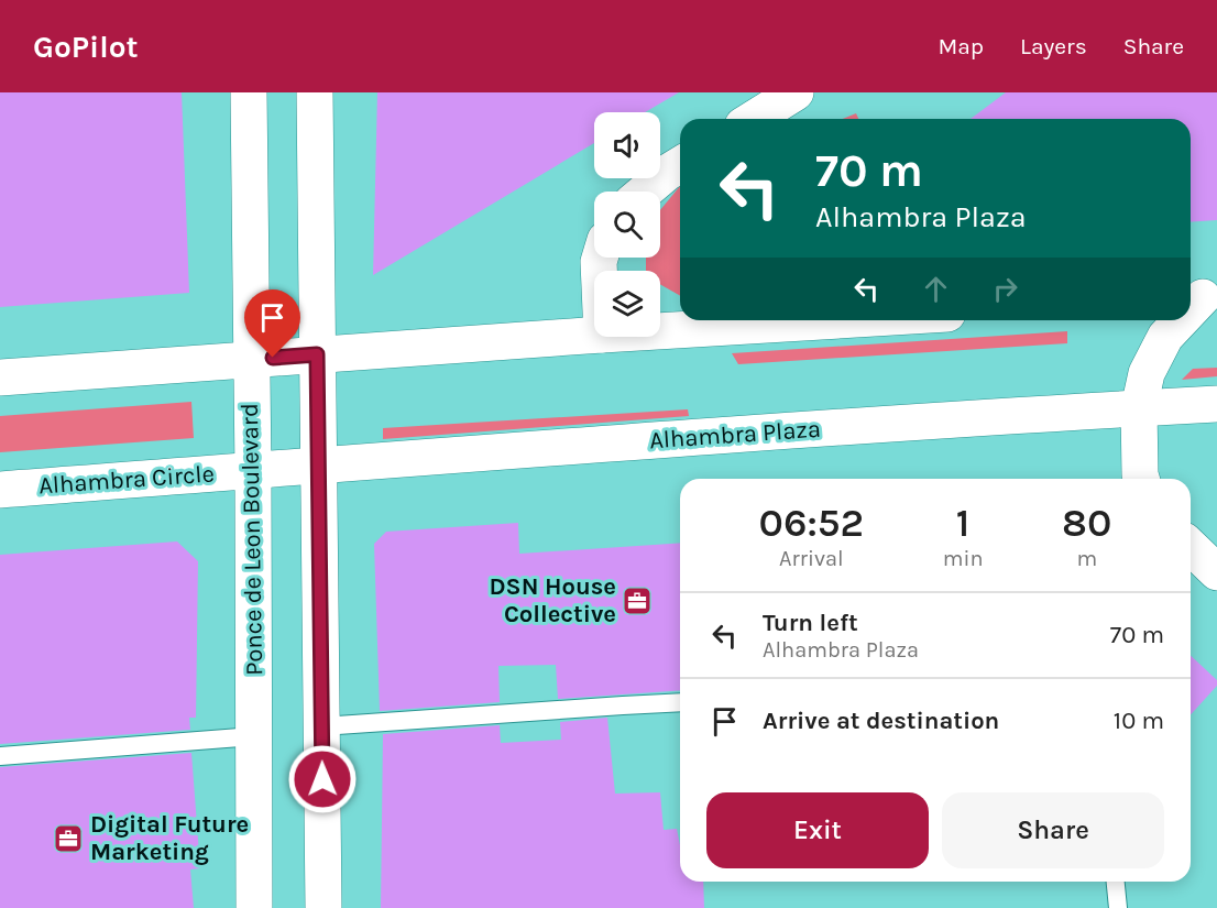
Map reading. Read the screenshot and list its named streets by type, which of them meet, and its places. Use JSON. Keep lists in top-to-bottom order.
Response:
{
  "streets": {
    "street": ["Alhambra Plaza", "Alhambra Circle", "Ponce de Leon Boulevard"]
  },
  "crossings": [
    ["Alhambra Plaza", "Alhambra Circle"],
    ["Alhambra Plaza", "Ponce de Leon Boulevard"],
    ["Alhambra Circle", "Ponce de Leon Boulevard"]
  ],
  "places": {
    "office": ["DSN House Collective", "Digital Future Marketing"]
  },
  "page": {
    "header": "GoPilot",
    "nav": ["Map", "Layers", "Share"],
    "turn": ["70 m", "Alhambra Plaza"],
    "eta": [
      "06:52",
      "Arrival",
      "1",
      "min",
      "80",
      "m"
    ],
    "list": [
      {
        "name": "Turn left",
        "note": "Alhambra Plaza",
        "value": "70 m"
      },
      {
        "name": "Arrive at destination",
        "value": "10 m"
      }
    ],
    "buttons": ["Exit", "Share"]
  }
}
